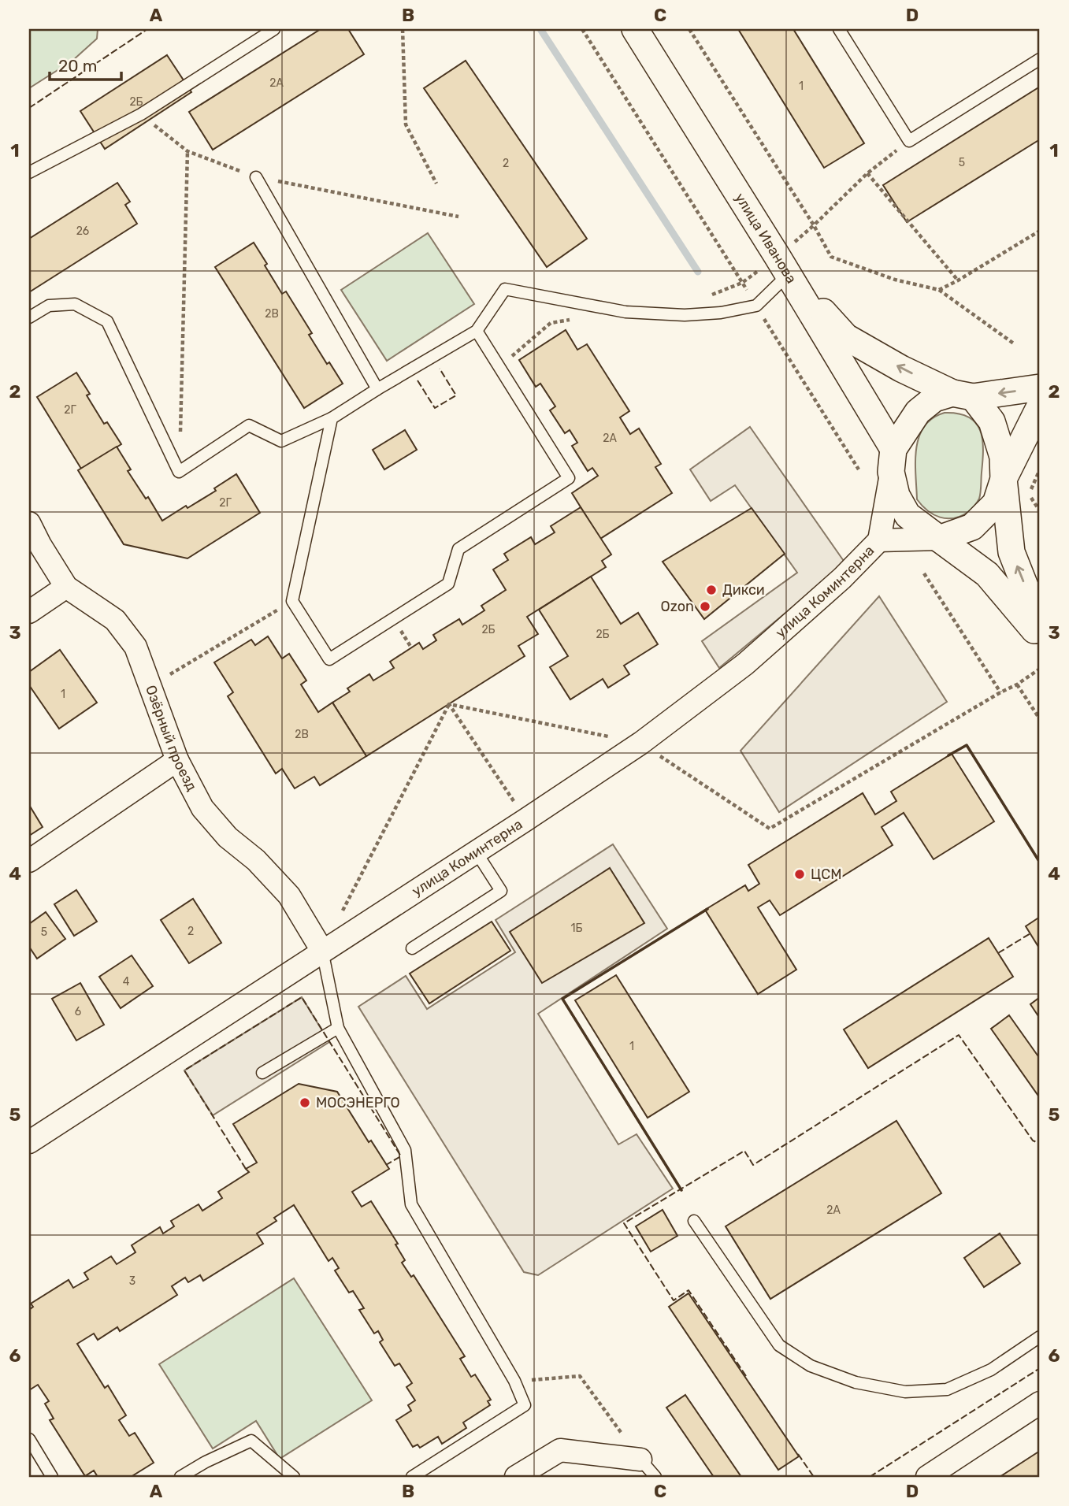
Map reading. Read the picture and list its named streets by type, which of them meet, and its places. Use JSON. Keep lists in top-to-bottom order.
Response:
{
  "streets": {
    "street": ["улица Иванова", "улица Коминтерна", "Озёрный проезд"]
  },
  "crossings": [
    ["улица Коминтерна", "Озёрный проезд"]
  ],
  "places": [
    "Дикси",
    "Ozon",
    "ЦСМ",
    "МОСЭНЕРГО"
  ],
  "house_numbers": [
    "2А",
    "1",
    "2Б",
    "5",
    "2",
    "26",
    "2В",
    "2Г",
    "2А",
    "2Г",
    "2Б",
    "2Б",
    "1",
    "2В",
    "1Б",
    "2",
    "5",
    "4",
    "6",
    "1",
    "2А",
    "3"
  ],
  "scale_bar": "20 m",
  "grid": {
    "columns": [
      "A",
      "B",
      "C",
      "D"
    ],
    "rows": [
      "1",
      "2",
      "3",
      "4",
      "5",
      "6"
    ]
  }
}
